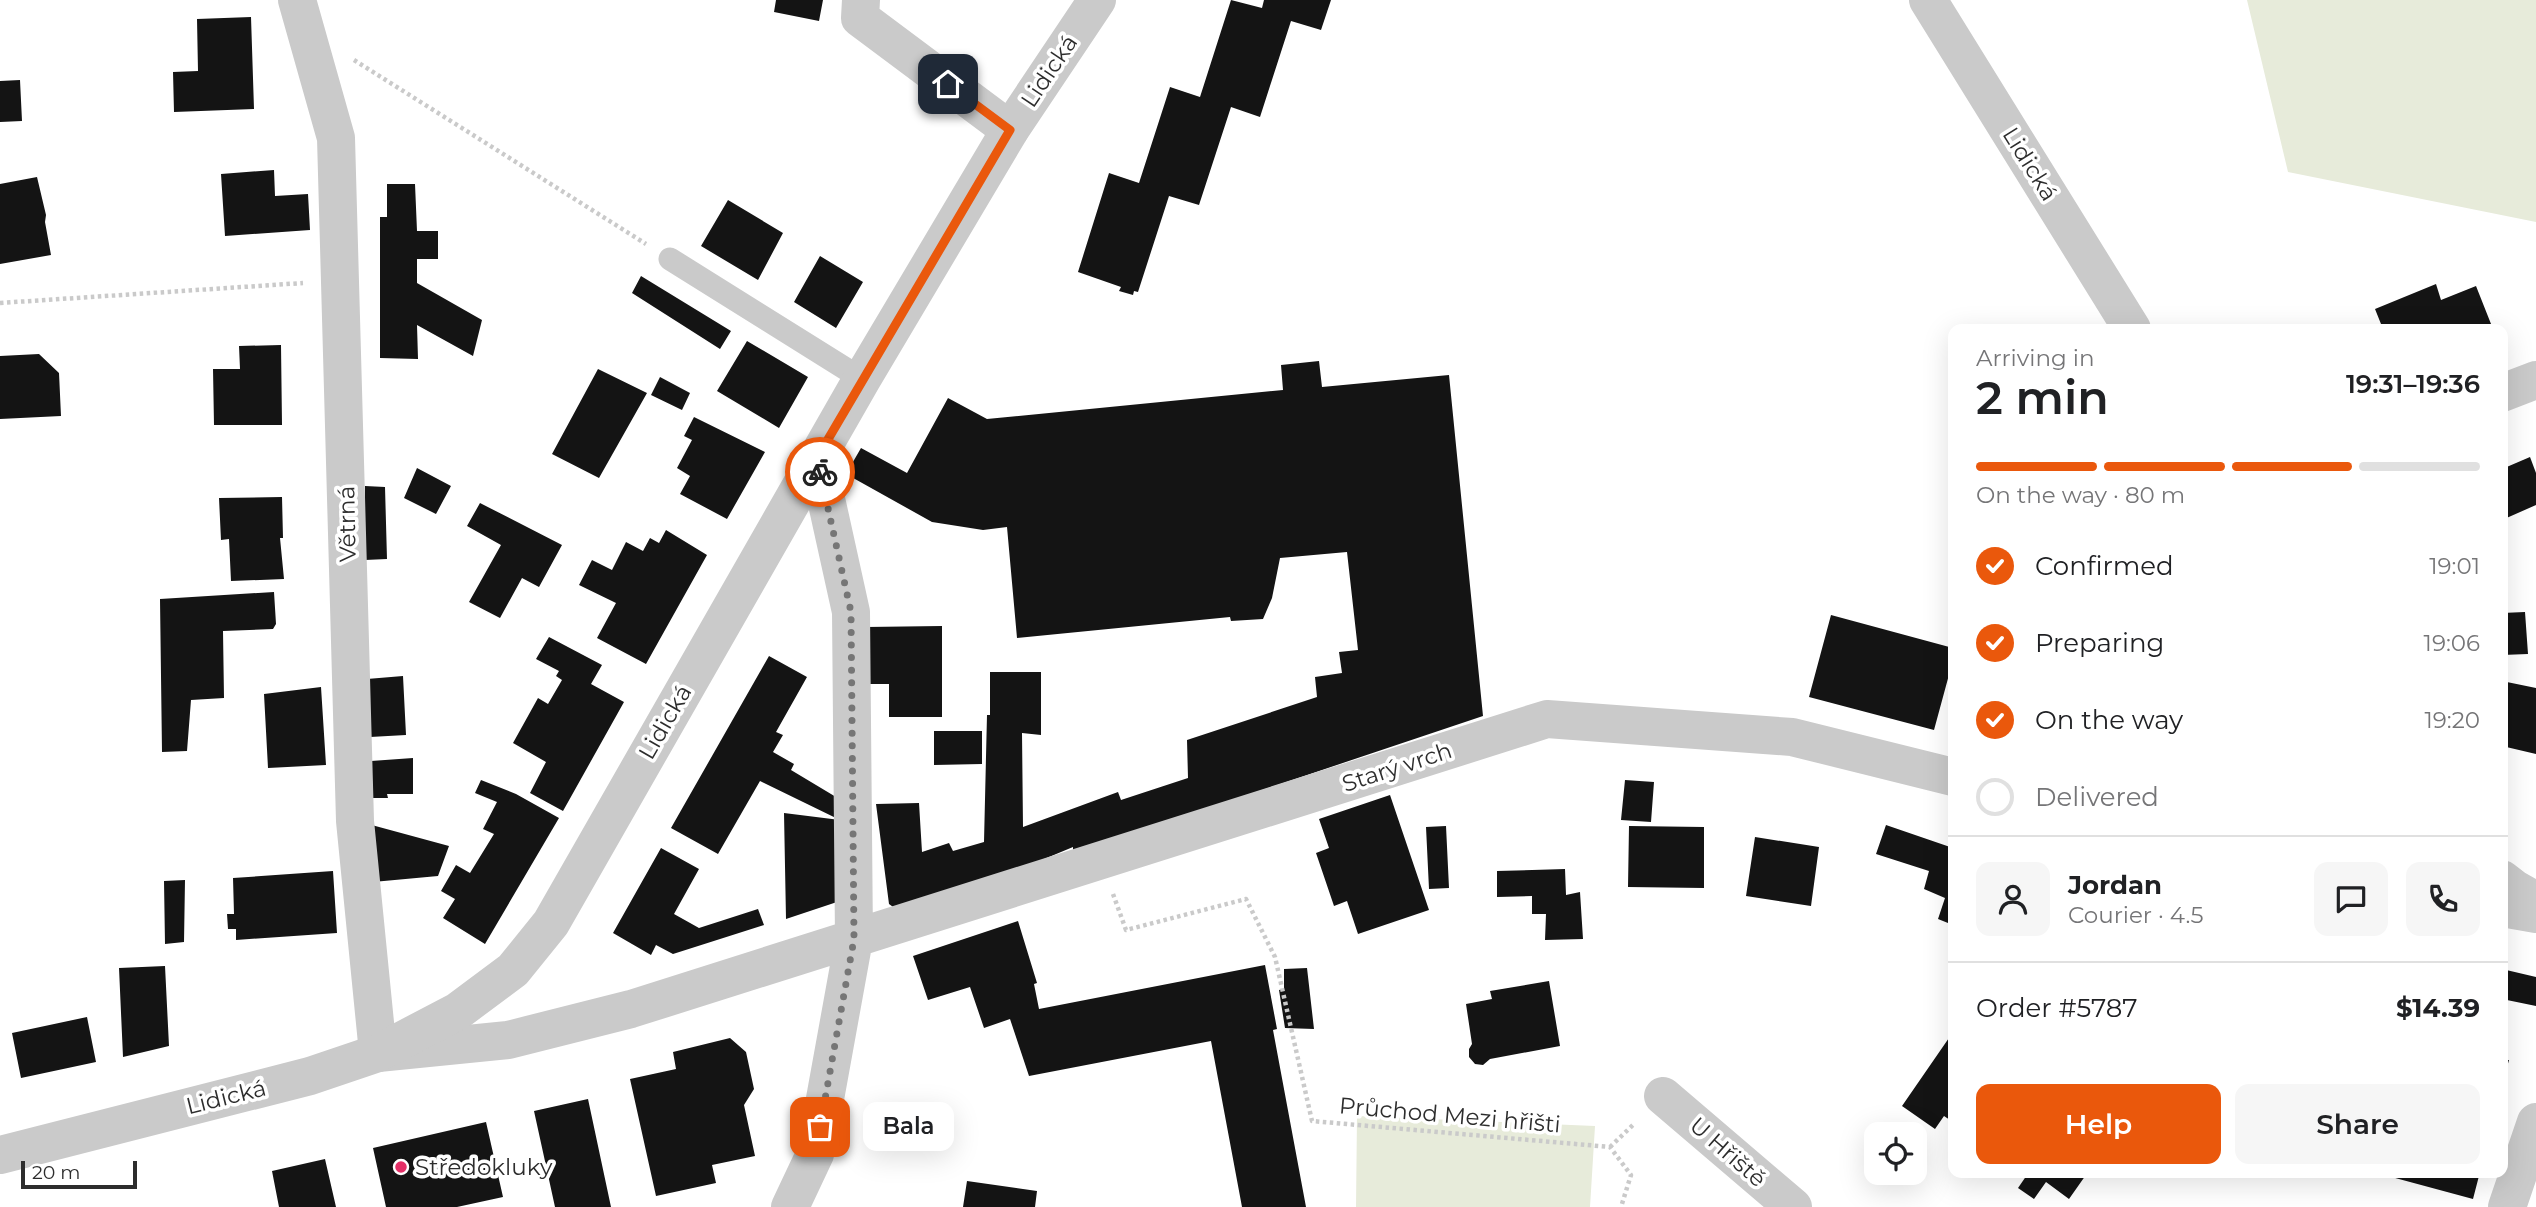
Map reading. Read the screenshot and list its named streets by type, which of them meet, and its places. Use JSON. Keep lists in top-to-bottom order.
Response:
{
  "streets": {
    "street": [
      "Lidická",
      "Větrná",
      "Starý vrch",
      "U Hřiště"
    ],
    "path": ["Průchod Mezi hřišti"]
  },
  "crossings": [
    ["Lidická", "Větrná"],
    ["Lidická", "Starý vrch"],
    ["Větrná", "Starý vrch"],
    ["Starý vrch", "Průchod Mezi hřišti"]
  ],
  "places": ["Bala", "Středokluky"],
  "scale_bar": "20 m",
  "page": {
    "heading": ["2 min", "Arriving in", "19:31–19:36"],
    "panel": [
      "Jordan",
      "Courier · 4.5",
      "Order #5787",
      "$14.39"
    ],
    "bar": "On the way · 80 m",
    "list": [
      ["Confirmed", "19:01"],
      ["Preparing", "19:06"],
      ["On the way", "19:20"],
      "Delivered"
    ],
    "buttons": ["Help", "Share"],
    "bubble": "Bala",
    "scale": "20 m"
  }
}
